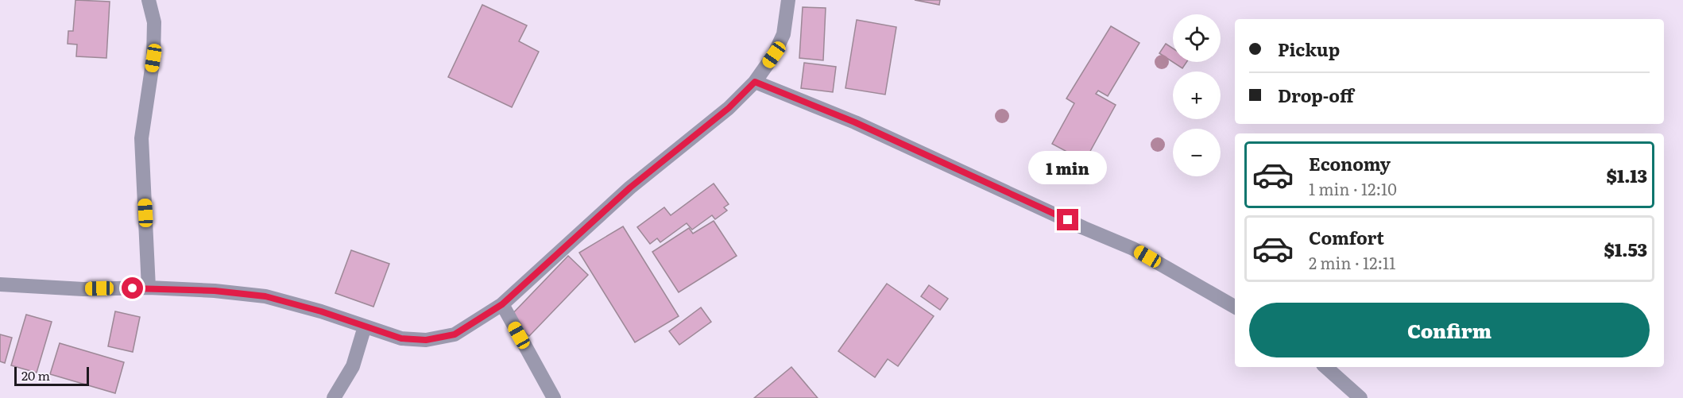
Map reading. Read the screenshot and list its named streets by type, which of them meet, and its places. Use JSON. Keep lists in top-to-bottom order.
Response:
{
  "scale_bar": "20 m",
  "page": {
    "map_buttons": ["+", "−"],
    "banner": ["Pickup", "Drop-off"],
    "list": [
      {
        "name": "Economy",
        "note": "1 min · 12:10",
        "value": "$1.13"
      },
      {
        "name": "Comfort",
        "note": "2 min · 12:11",
        "value": "$1.53"
      }
    ],
    "bubble": "1 min",
    "buttons": "Confirm",
    "scale": "20 m"
  }
}
